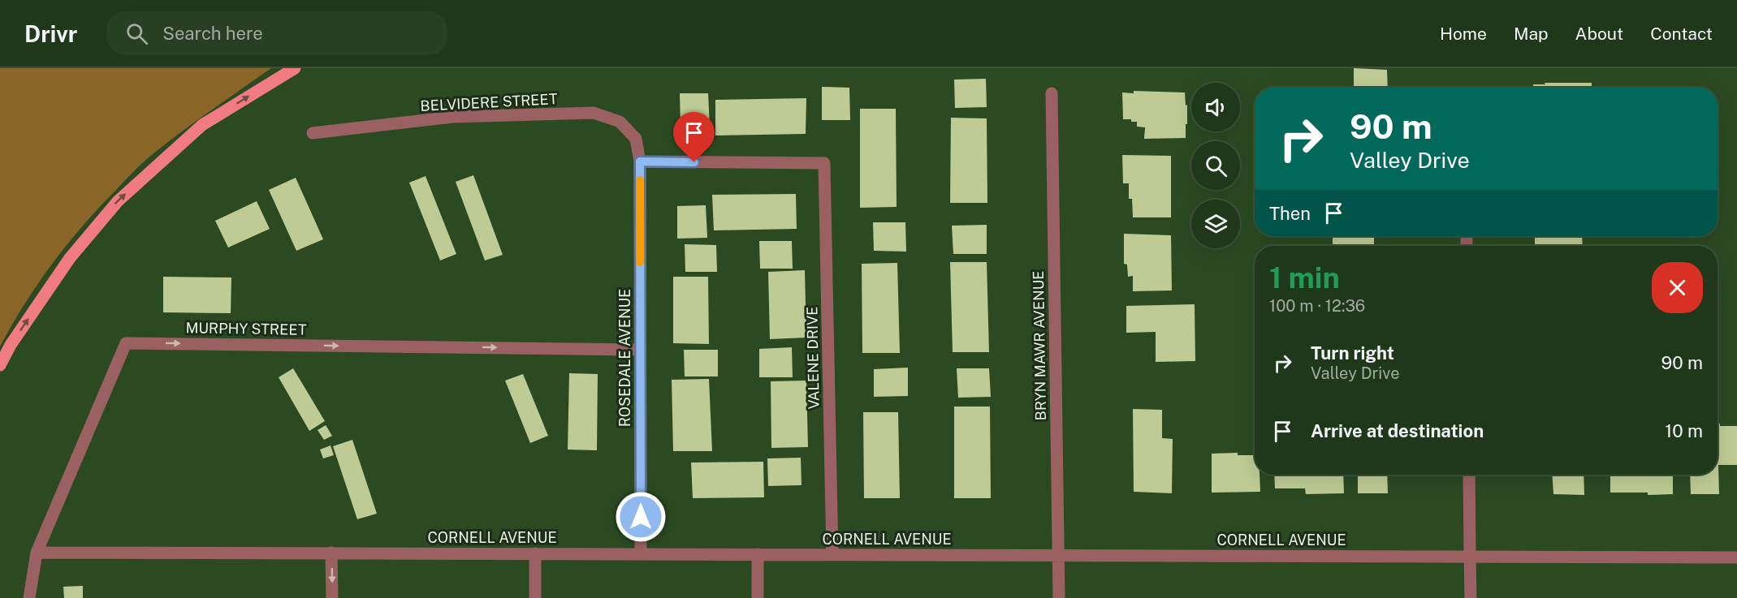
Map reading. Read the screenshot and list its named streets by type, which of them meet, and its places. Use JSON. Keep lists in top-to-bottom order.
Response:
{
  "streets": {
    "street": [
      "BELVIDERE STREET",
      "MURPHY STREET",
      "BRYN MAWR AVENUE",
      "ROSEDALE AVENUE",
      "VALENE DRIVE",
      "CORNELL AVENUE"
    ]
  },
  "crossings": [
    ["BELVIDERE STREET", "ROSEDALE AVENUE"],
    ["BELVIDERE STREET", "VALENE DRIVE"],
    ["MURPHY STREET", "ROSEDALE AVENUE"],
    ["MURPHY STREET", "CORNELL AVENUE"],
    ["BRYN MAWR AVENUE", "CORNELL AVENUE"],
    ["ROSEDALE AVENUE", "VALENE DRIVE"],
    ["ROSEDALE AVENUE", "CORNELL AVENUE"],
    ["VALENE DRIVE", "CORNELL AVENUE"]
  ],
  "one_way": ["MURPHY STREET"],
  "page": {
    "header": "Drivr",
    "search": "Search here",
    "nav": [
      "Home",
      "Map",
      "About",
      "Contact"
    ],
    "turn": ["90 m", "Valley Drive"],
    "then": "Then",
    "heading": ["1 min", "100 m · 12:36"],
    "list": [
      {
        "name": "Turn right",
        "note": "Valley Drive",
        "value": "90 m"
      },
      {
        "name": "Arrive at destination",
        "value": "10 m"
      }
    ]
  }
}
